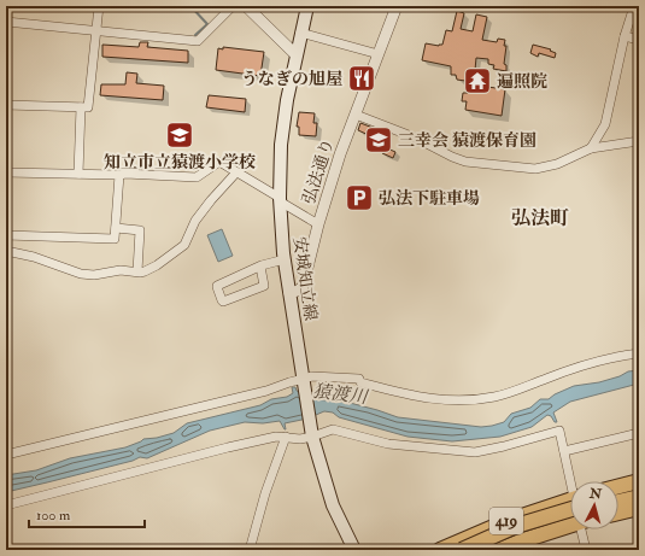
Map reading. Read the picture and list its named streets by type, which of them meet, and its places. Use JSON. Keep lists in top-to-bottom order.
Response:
{
  "streets": {
    "highway": ["419"],
    "main road": ["安城知立線"],
    "street": ["弘法通り"]
  },
  "crossings": [
    ["弘法通り", "安城知立線"]
  ],
  "districts": ["弘法町"],
  "water": ["猿渡川"],
  "places": {
    "restaurant": ["うなぎの旭屋"],
    "temple": ["遍照院"],
    "school or university": ["知立市立猿渡小学校", "三幸会 猿渡保育園"],
    "parking": ["弘法下駐車場"]
  },
  "scale_bar": "100 m",
  "north": "top"
}
